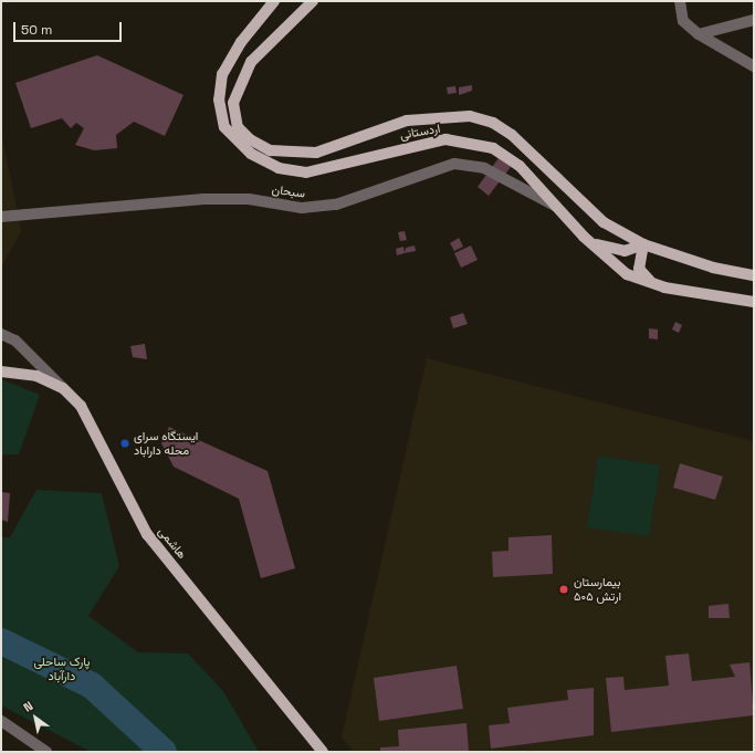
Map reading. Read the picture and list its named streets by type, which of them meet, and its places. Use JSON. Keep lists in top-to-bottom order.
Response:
{
  "streets": {
    "main road": ["اردستانی", "هاشمی"],
    "street": ["سبحان"]
  },
  "crossings": [
    ["اردستانی", "سبحان"]
  ],
  "parks": ["پارک ساحلی دارآباد"],
  "places": ["ایستگاه سرای محله داراباد", "بیمارستان ۵۰۵ ارتش"],
  "scale_bar": "50 m",
  "north": "top left"
}
